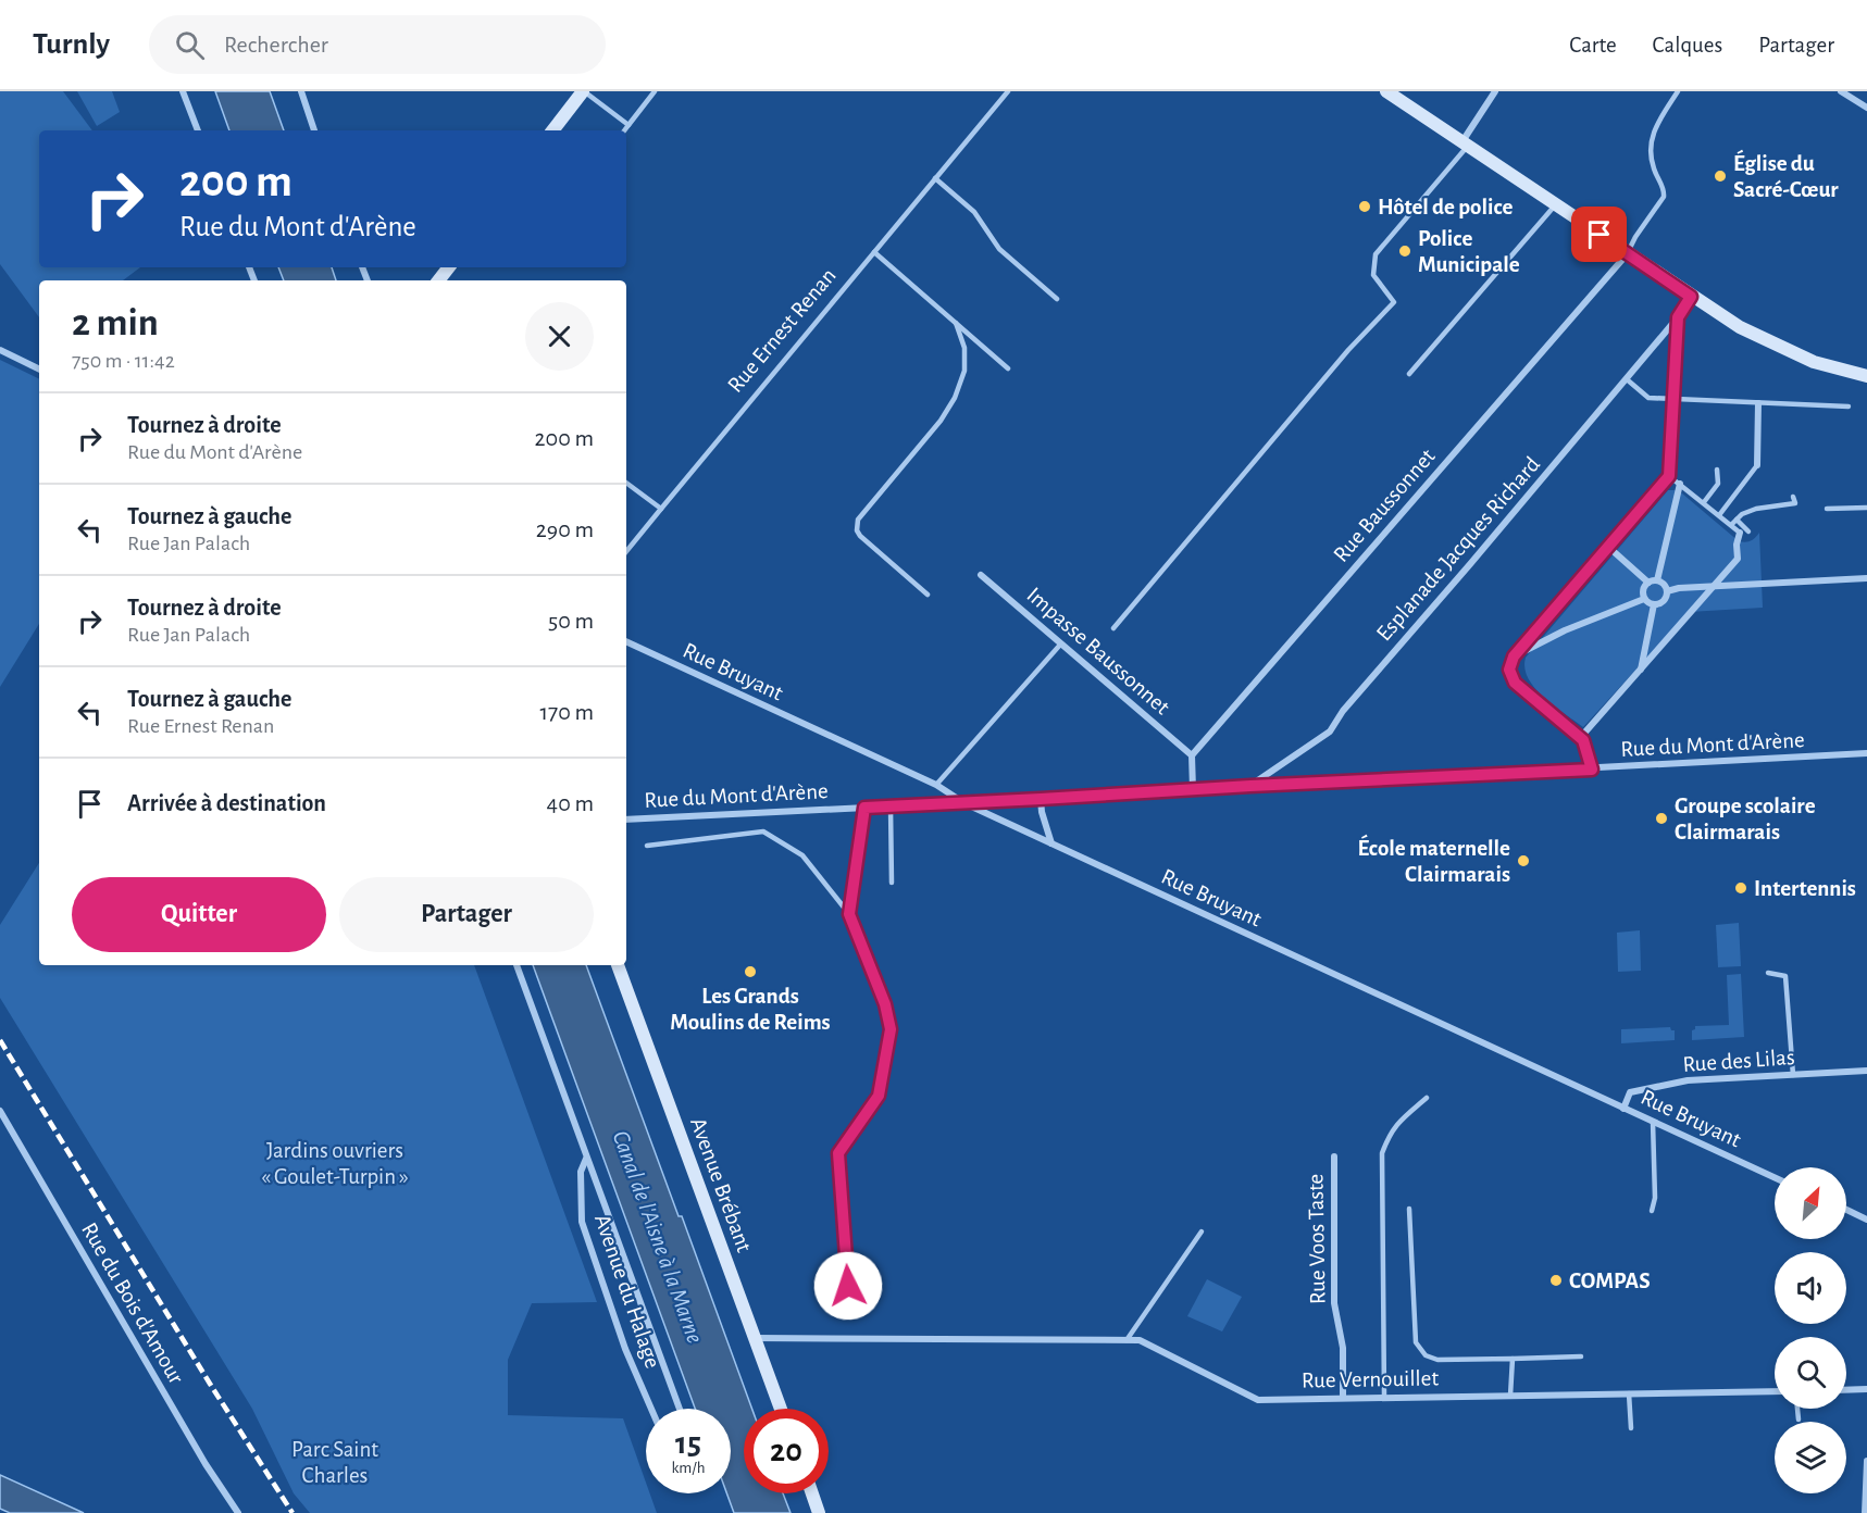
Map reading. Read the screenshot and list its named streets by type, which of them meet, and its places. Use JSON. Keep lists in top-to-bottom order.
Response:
{
  "streets": {
    "main road": ["Avenue Brébant"],
    "street": [
      "Rue Baussonnet",
      "Esplanade Jacques Richard",
      "Impasse Baussonnet",
      "Rue Bruyant",
      "Rue du Mont d'Arène",
      "Rue des Lilas",
      "Rue Voos Taste",
      "Avenue du Halage",
      "Rue du Bois d'Amour",
      "Rue Vernouillet"
    ],
    "lane": ["Rue Ernest Renan"]
  },
  "crossings": [
    ["Rue Baussonnet", "Impasse Baussonnet"],
    ["Esplanade Jacques Richard", "Rue du Mont d'Arène"],
    ["Rue Bruyant", "Rue du Mont d'Arène"],
    ["Rue Bruyant", "Rue des Lilas"],
    ["Avenue Brébant", "Rue Vernouillet"],
    ["Rue Voos Taste", "Rue Vernouillet"]
  ],
  "water": ["Canal de l'Aisne à la Marne"],
  "parks": ["Jardins ouvriers « Goulet-Turpin »", "Parc Saint Charles"],
  "places": [
    "Église du Sacré-Cœur",
    "Hôtel de police",
    "Police Municipale",
    "Groupe scolaire Clairmarais",
    "École maternelle Clairmarais",
    "Intertennis",
    "Les Grands Moulins de Reims",
    "COMPAS"
  ],
  "north": "top right",
  "page": {
    "header": "Turnly",
    "search": "Rechercher",
    "nav": ["Carte", "Calques", "Partager"],
    "turn": ["200 m", "Rue du Mont d'Arène"],
    "heading": ["2 min", "750 m · 11:42"],
    "list": [
      {
        "name": "Tournez à droite",
        "note": "Rue du Mont d'Arène",
        "value": "200 m"
      },
      {
        "name": "Tournez à gauche",
        "note": "Rue Jan Palach",
        "value": "290 m"
      },
      {
        "name": "Tournez à droite",
        "note": "Rue Jan Palach",
        "value": "50 m"
      },
      {
        "name": "Tournez à gauche",
        "note": "Rue Ernest Renan",
        "value": "170 m"
      },
      {
        "name": "Arrivée à destination",
        "value": "40 m"
      }
    ],
    "buttons": ["Quitter", "Partager"],
    "speed": "15 km/h",
    "limit": "20"
  }
}
